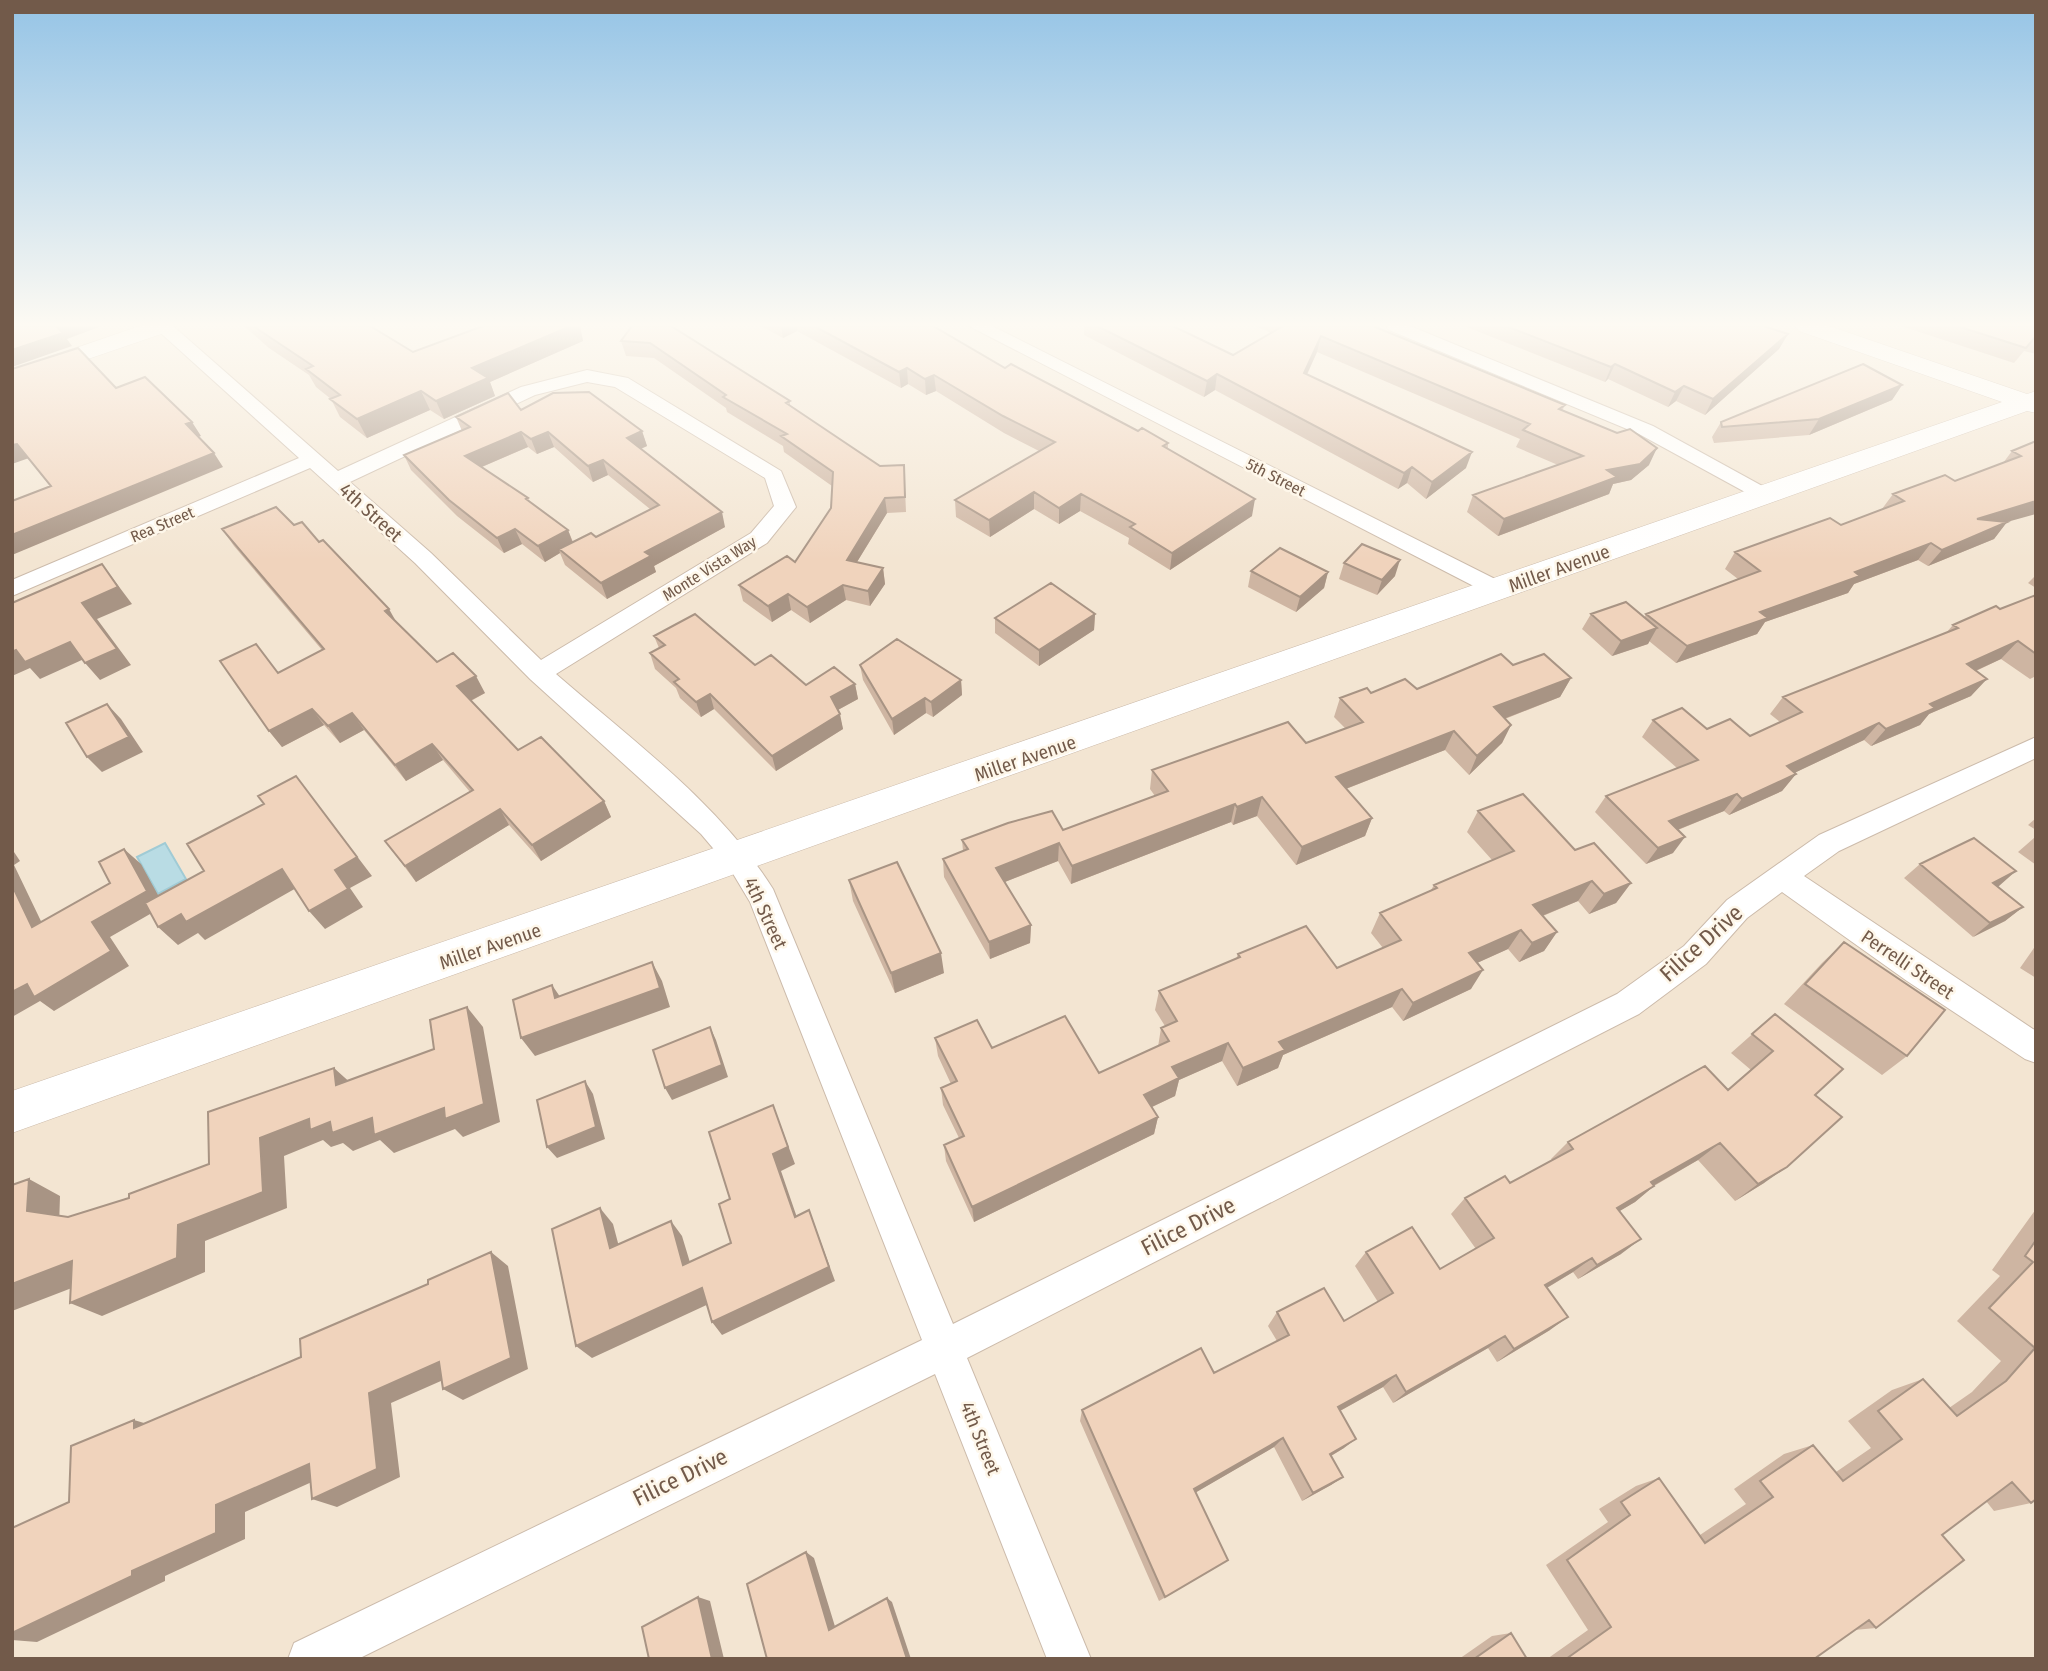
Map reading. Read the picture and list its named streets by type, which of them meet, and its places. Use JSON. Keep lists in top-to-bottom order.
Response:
{
  "streets": {
    "street": [
      "5th Street",
      "4th Street",
      "Rea Street",
      "Monte Vista Way",
      "Miller Avenue",
      "Filice Drive",
      "Perrelli Street"
    ]
  },
  "crossings": [
    ["5th Street", "Miller Avenue"],
    ["4th Street", "Rea Street"],
    ["4th Street", "Monte Vista Way"],
    ["4th Street", "Miller Avenue"],
    ["4th Street", "Filice Drive"],
    ["Filice Drive", "Perrelli Street"]
  ]
}
